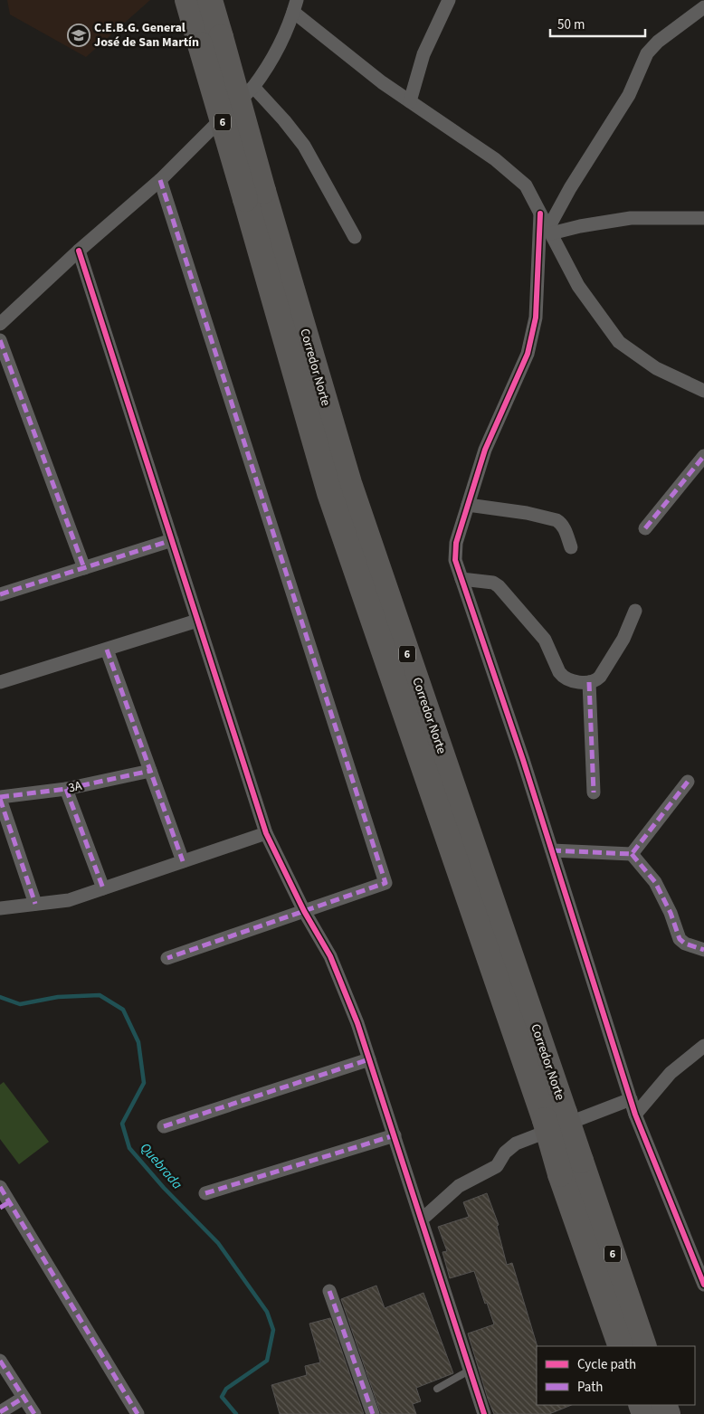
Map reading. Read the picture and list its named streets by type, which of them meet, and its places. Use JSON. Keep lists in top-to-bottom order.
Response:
{
  "streets": {
    "highway": ["6", "Corredor Norte"],
    "street": ["3A"]
  },
  "water": ["Quebrada"],
  "places": {
    "school or university": ["C.E.B.G. General José de San Martín"]
  },
  "legend": ["Cycle path", "Path"],
  "scale_bar": "50 m"
}
